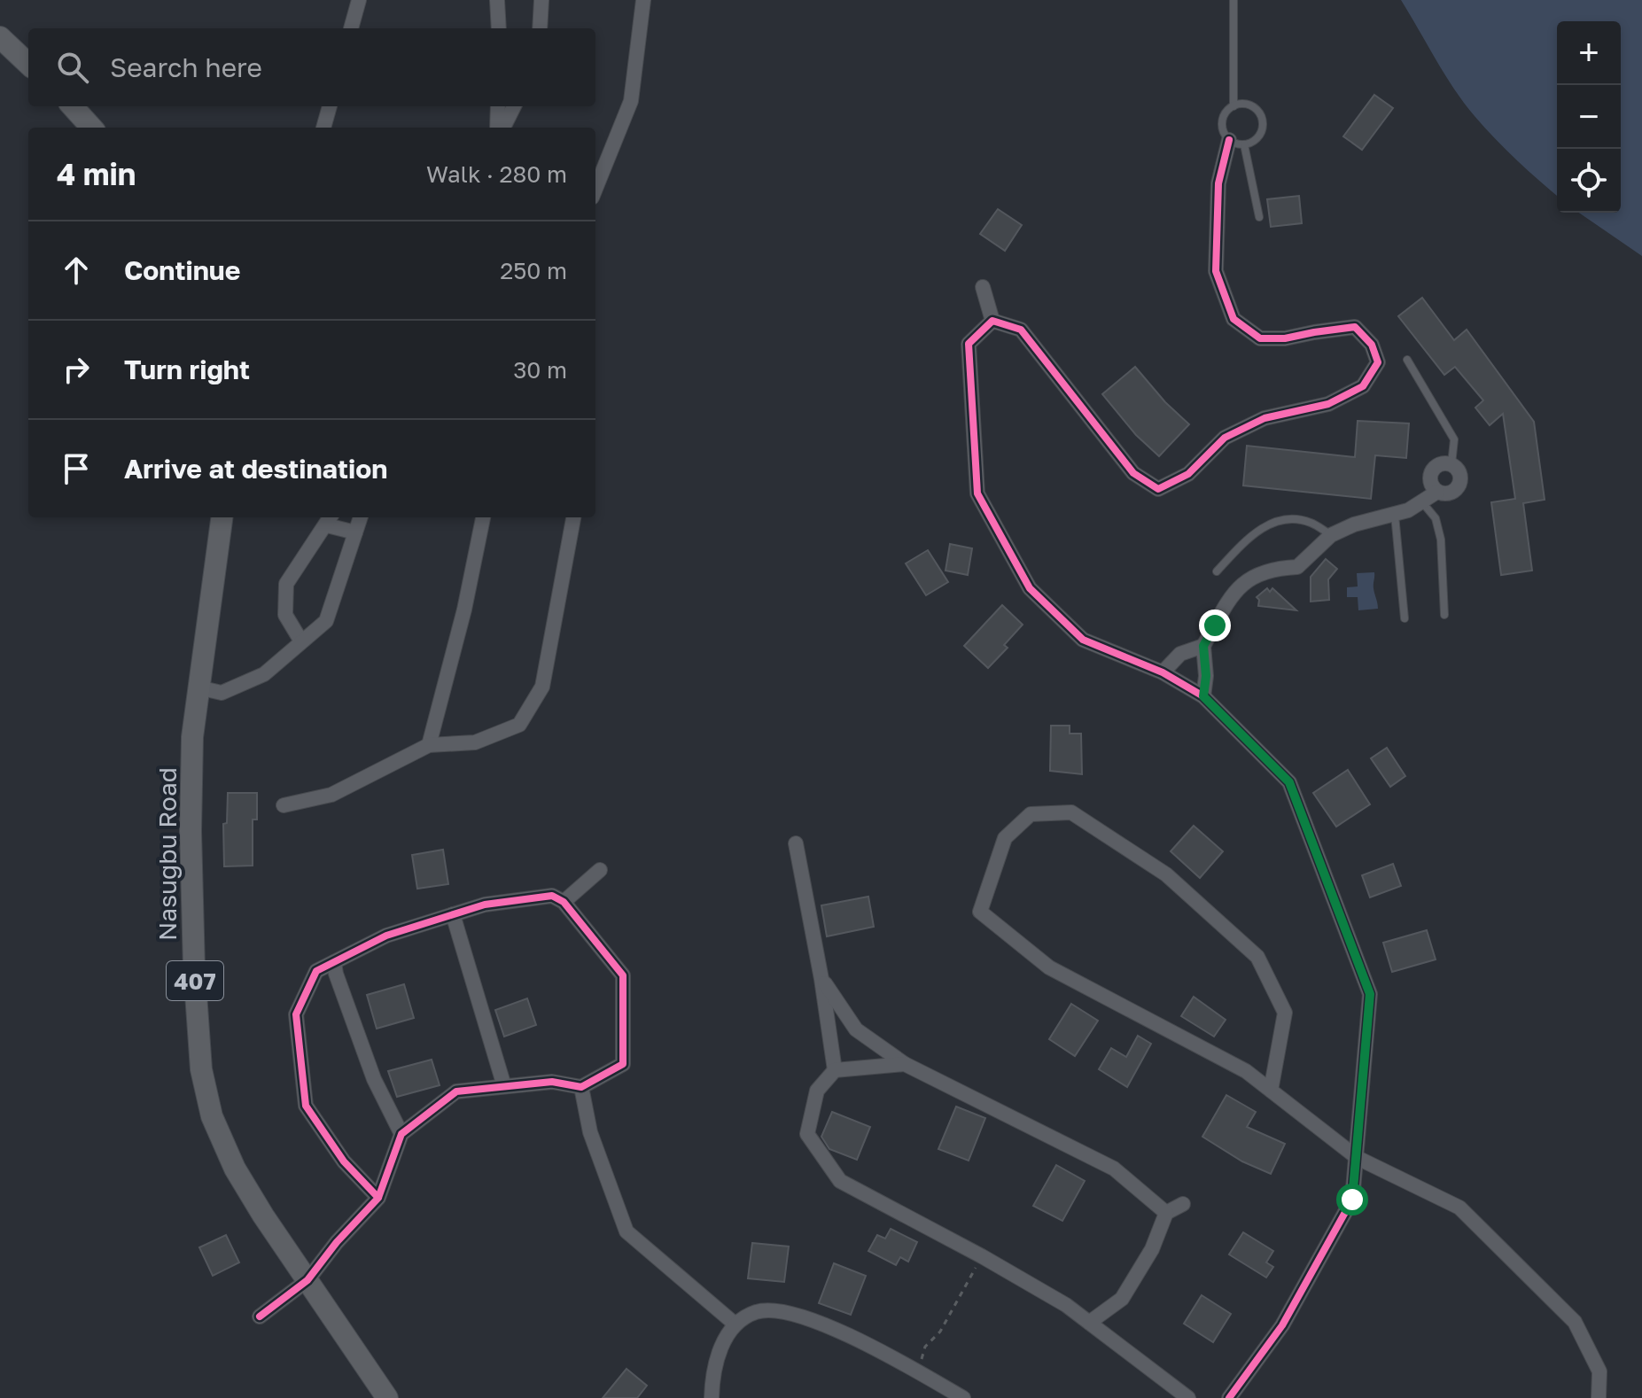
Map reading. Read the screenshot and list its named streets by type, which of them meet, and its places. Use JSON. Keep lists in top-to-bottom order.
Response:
{
  "streets": {
    "main road": ["Nasugbu Road", "407"]
  },
  "page": {
    "map_buttons": ["+", "−"],
    "search": "Search here",
    "heading": ["4 min", "Walk · 280 m"],
    "list": [
      ["Continue", "250 m"],
      ["Turn right", "30 m"],
      "Arrive at destination"
    ]
  }
}
